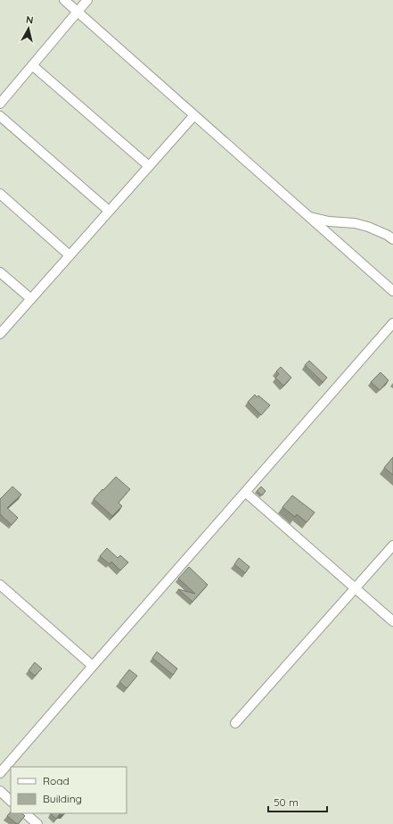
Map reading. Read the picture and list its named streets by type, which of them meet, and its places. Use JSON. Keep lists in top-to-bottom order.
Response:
{
  "legend": ["Road", "Building"],
  "scale_bar": "50 m",
  "north": "top"
}
